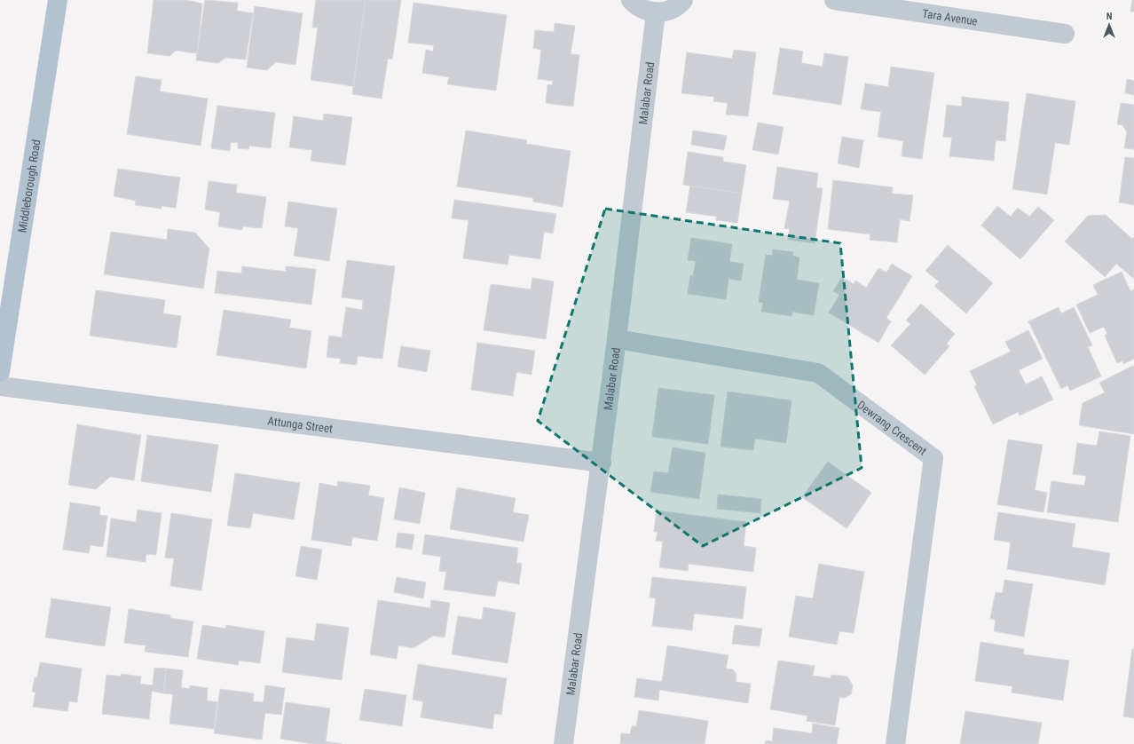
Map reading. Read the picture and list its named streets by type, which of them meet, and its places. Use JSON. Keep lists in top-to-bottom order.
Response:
{
  "streets": {
    "main road": ["Middleborough Road"],
    "street": [
      "Tara Avenue",
      "Malabar Road",
      "Attunga Street",
      "Dewrang Crescent"
    ]
  },
  "crossings": [
    ["Malabar Road", "Attunga Street"],
    ["Malabar Road", "Dewrang Crescent"]
  ],
  "north": "top"
}
